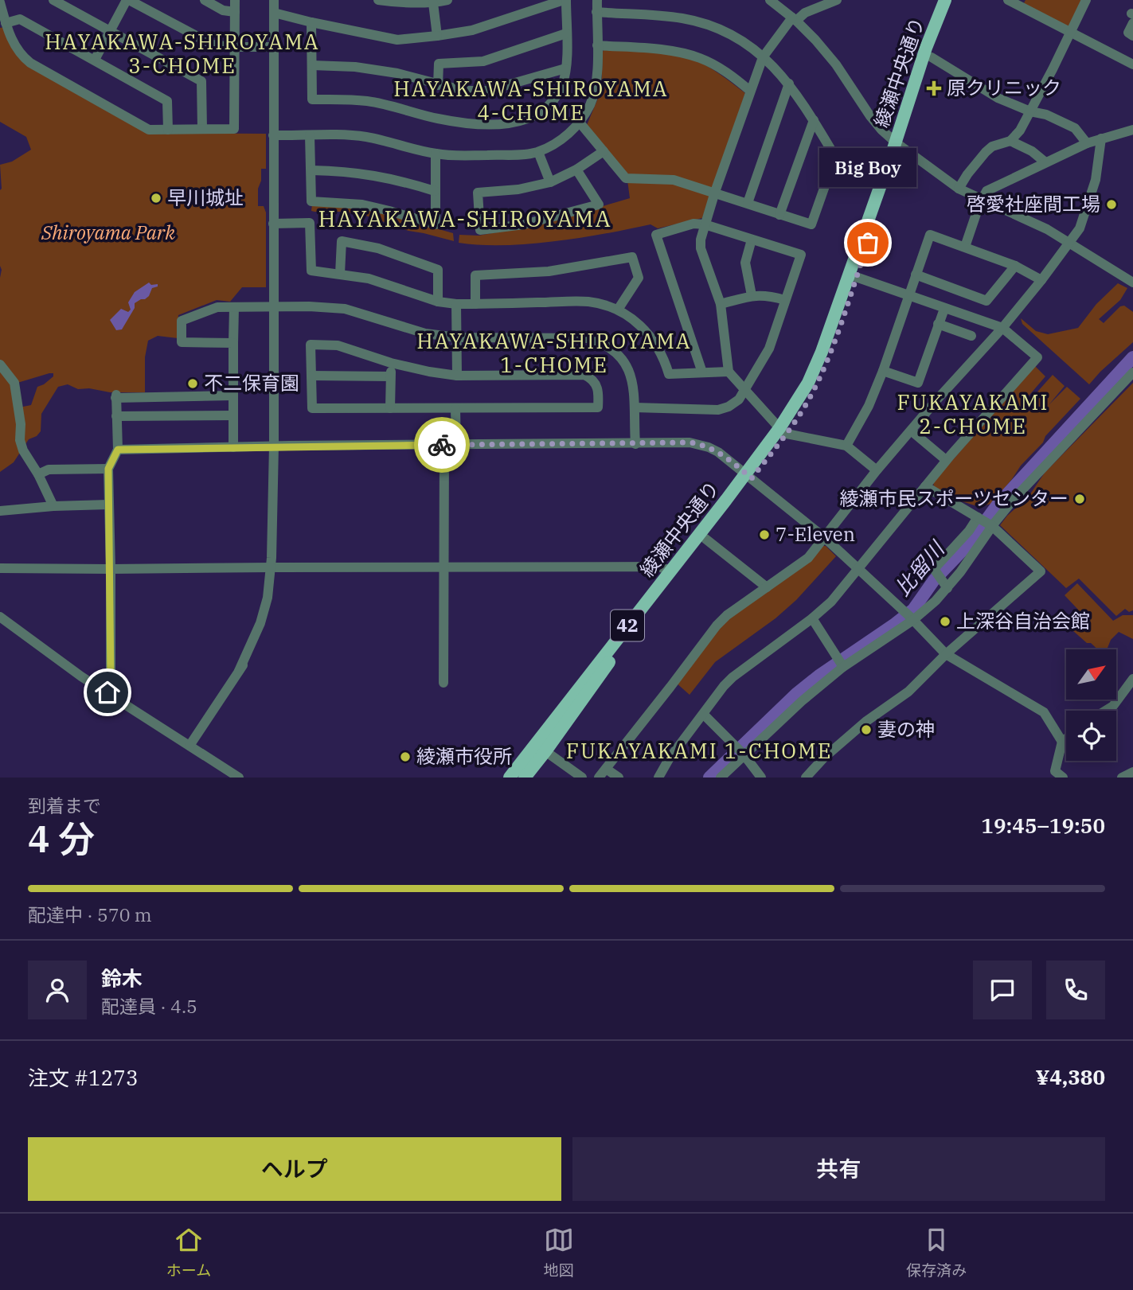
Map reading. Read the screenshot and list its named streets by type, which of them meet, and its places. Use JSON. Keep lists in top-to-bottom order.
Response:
{
  "streets": {
    "main road": ["綾瀬中央通り", "42"]
  },
  "districts": [
    "HAYAKAWA-SHIROYAMA 3-CHOME",
    "HAYAKAWA-SHIROYAMA 4-CHOME",
    "HAYAKAWA-SHIROYAMA",
    "HAYAKAWA-SHIROYAMA 1-CHOME",
    "FUKAYAKAMI 2-CHOME",
    "FUKAYAKAMI 1-CHOME"
  ],
  "water": ["比留川"],
  "parks": ["Shiroyama Park"],
  "places": {
    "health": ["原クリニック"],
    "other": [
      "早川城址",
      "啓愛社座間工場",
      "Big Boy",
      "不二保育園",
      "綾瀬市民スポーツセンター",
      "7-Eleven",
      "上深谷自治会館",
      "妻の神",
      "綾瀬市役所"
    ]
  },
  "north": "top right",
  "page": {
    "bubble": "Big Boy",
    "heading": ["4 分", "到着まで", "19:45–19:50"],
    "panel": [
      "鈴木",
      "配達員 · 4.5",
      "注文 #1273",
      "¥4,380"
    ],
    "bar": "配達中 · 570 m",
    "buttons": ["ヘルプ", "共有"],
    "tabs": ["ホーム", "地図", "保存済み"]
  }
}
